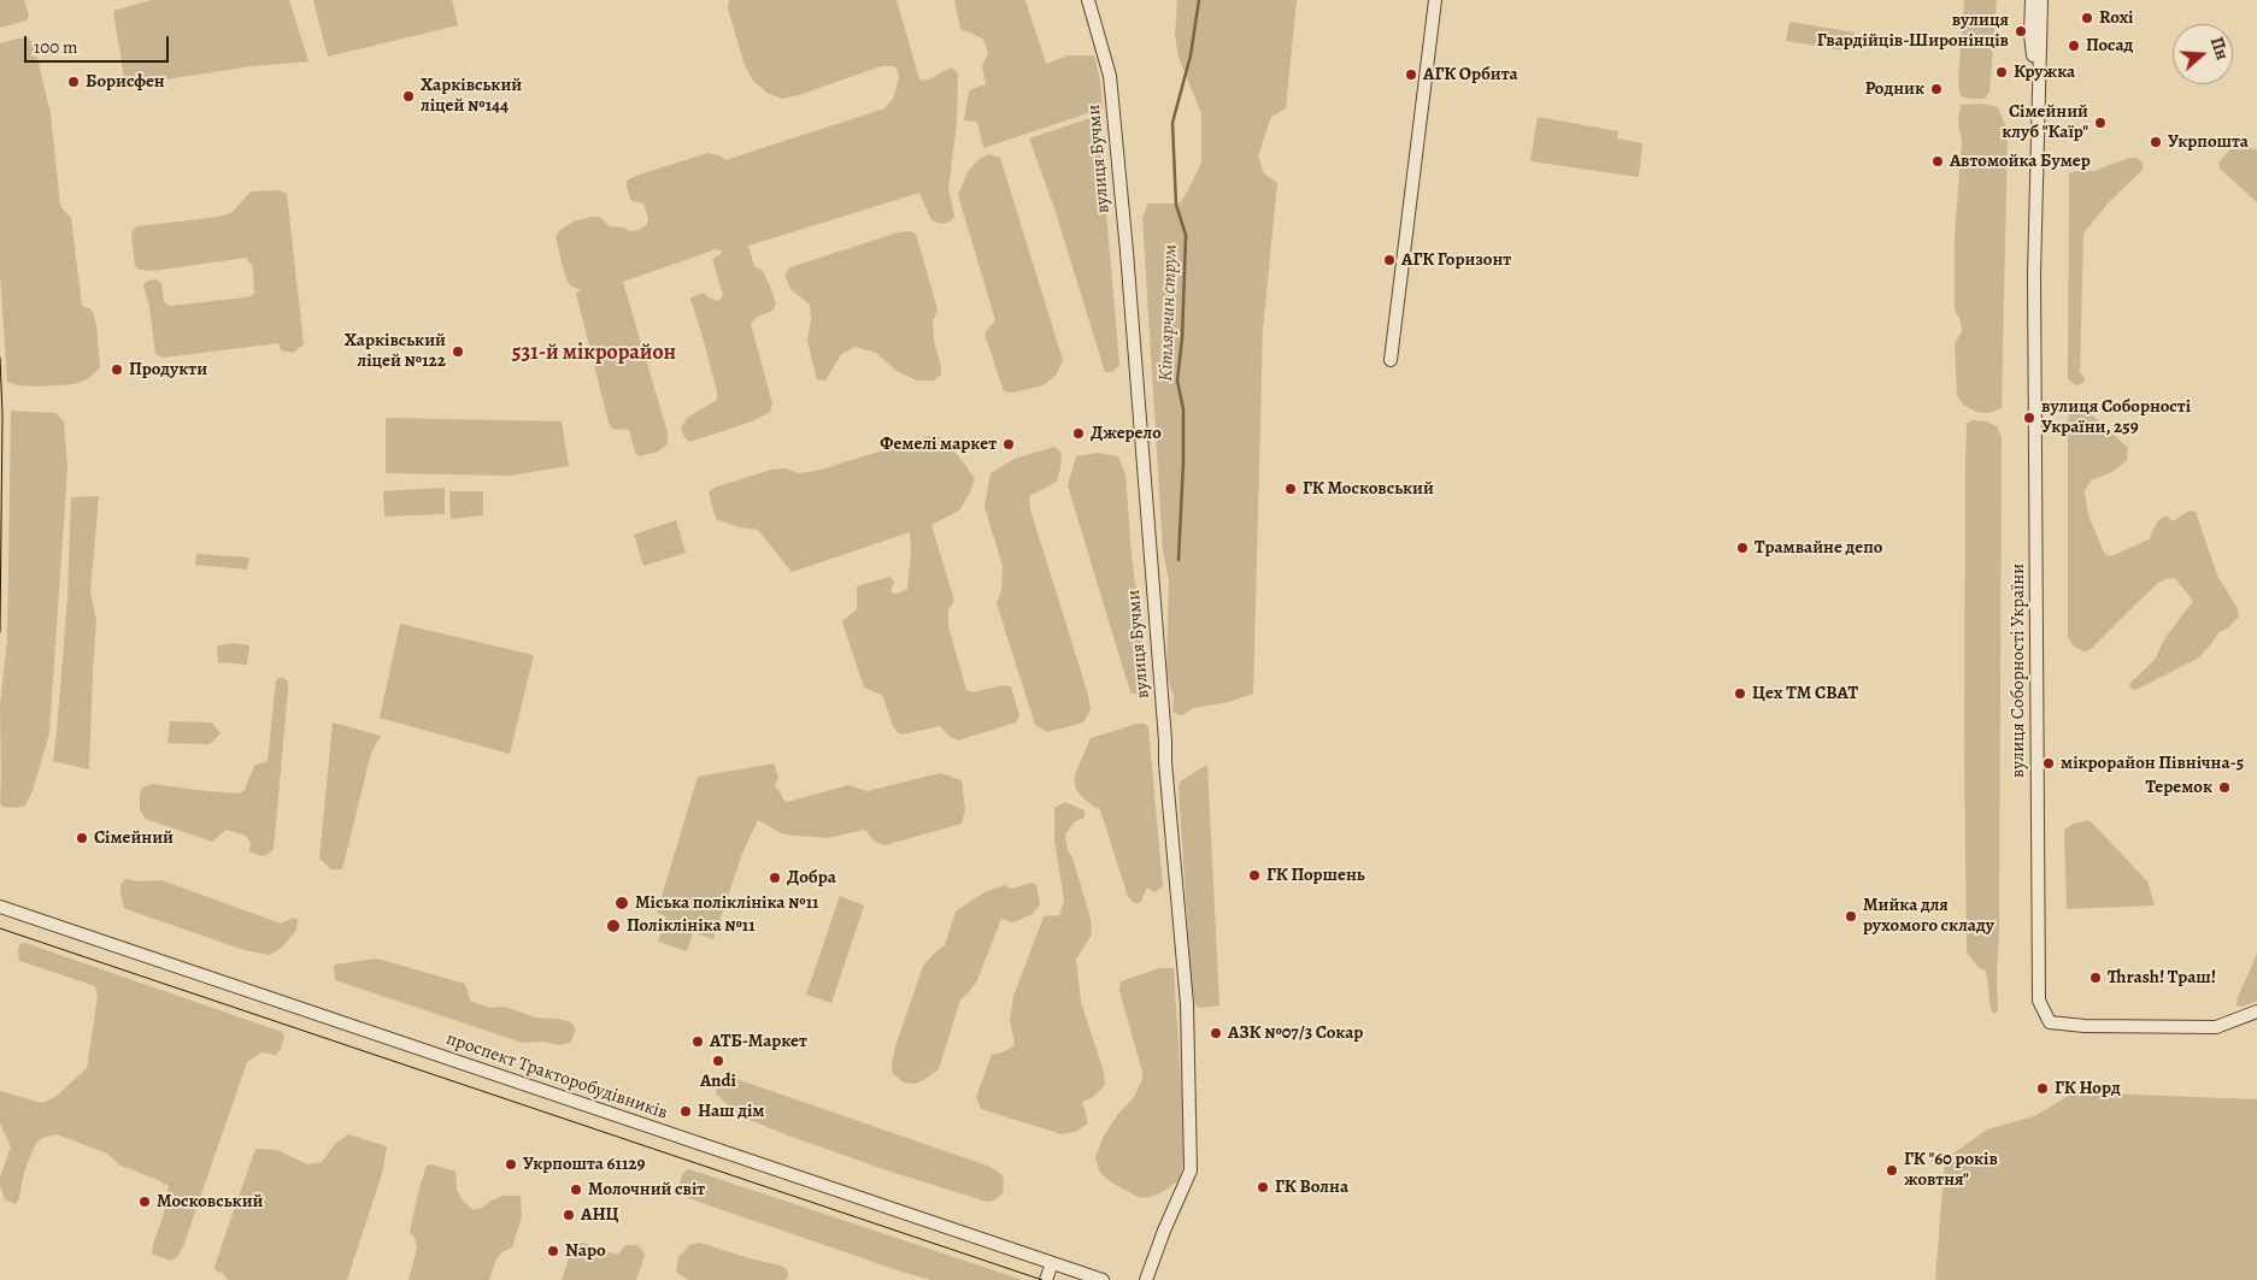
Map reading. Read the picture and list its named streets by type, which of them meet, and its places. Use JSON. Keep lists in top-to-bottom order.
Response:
{
  "streets": {
    "street": ["вулиця Бучми", "вулиця Соборності України", "проспект Тракторобудівників"]
  },
  "districts": ["531-й мікрорайон"],
  "water": ["Кітлярчин струм"],
  "places": [
    "Roxi",
    "вулиця Гвардійців-Широнінців",
    "Посад",
    "Кружка",
    "АГК Орбита",
    "Борисфен",
    "Родник",
    "Харківський ліцей №144",
    "Сімейний клуб \"Каїр\"",
    "Укрпошта",
    "Автомойка Бумер",
    "АГК Горизонт",
    "Харківський ліцей №122",
    "Продукти",
    "вулиця Соборності України, 259",
    "Джерело",
    "Фемелі маркет",
    "ГК Московський",
    "Трамвайне депо",
    "Цех ТМ СВАТ",
    "мікрорайон Північна-5",
    "Теремок",
    "Сімейний",
    "ГК Поршень",
    "Добра",
    "Міська поліклініка №11",
    "Мийка для рухомого складу",
    "Поліклініка №11",
    "Thrash! Траш!",
    "АЗК №07/3 Сокар",
    "АТБ-Маркет",
    "Andi",
    "ГК Норд",
    "Наш дім",
    "Укрпошта 61129",
    "ГК \"60 років жовтня\"",
    "ГК Волна",
    "Молочний світ",
    "Московський",
    "АНЦ",
    "Napo"
  ],
  "scale_bar": "100 m",
  "north": "right"
}
